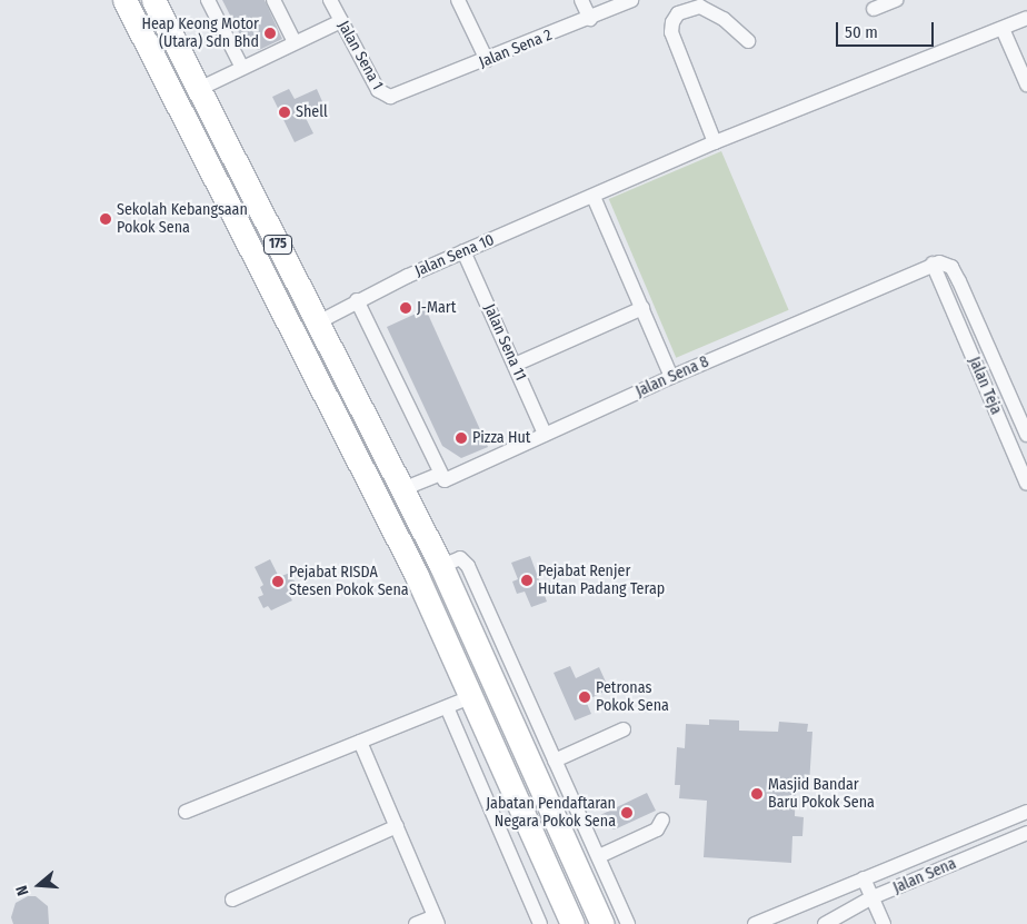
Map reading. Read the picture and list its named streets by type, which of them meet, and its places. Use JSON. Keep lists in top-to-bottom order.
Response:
{
  "streets": {
    "highway": ["175"],
    "street": [
      "Jalan Sena 2",
      "Jalan Sena 1",
      "Jalan Sena 10",
      "Jalan Sena 11",
      "Jalan Sena 8",
      "Jalan Teja",
      "Jalan Sena"
    ]
  },
  "crossings": [
    ["Jalan Sena 2", "Jalan Sena 1"],
    ["175", "Jalan Sena 10"],
    ["Jalan Sena 10", "Jalan Sena 11"],
    ["Jalan Sena 11", "Jalan Sena 8"],
    ["Jalan Sena 8", "Jalan Teja"]
  ],
  "places": [
    "Heap Keong Motor (Utara) Sdn Bhd",
    "Shell",
    "Sekolah Kebangsaan Pokok Sena",
    "J-Mart",
    "Pizza Hut",
    "Pejabat Renjer Hutan Padang Terap",
    "Pejabat RISDA Stesen Pokok Sena",
    "Petronas Pokok Sena",
    "Masjid Bandar Baru Pokok Sena",
    "Jabatan Pendaftaran Negara Pokok Sena"
  ],
  "scale_bar": "50 m",
  "north": "left"
}
